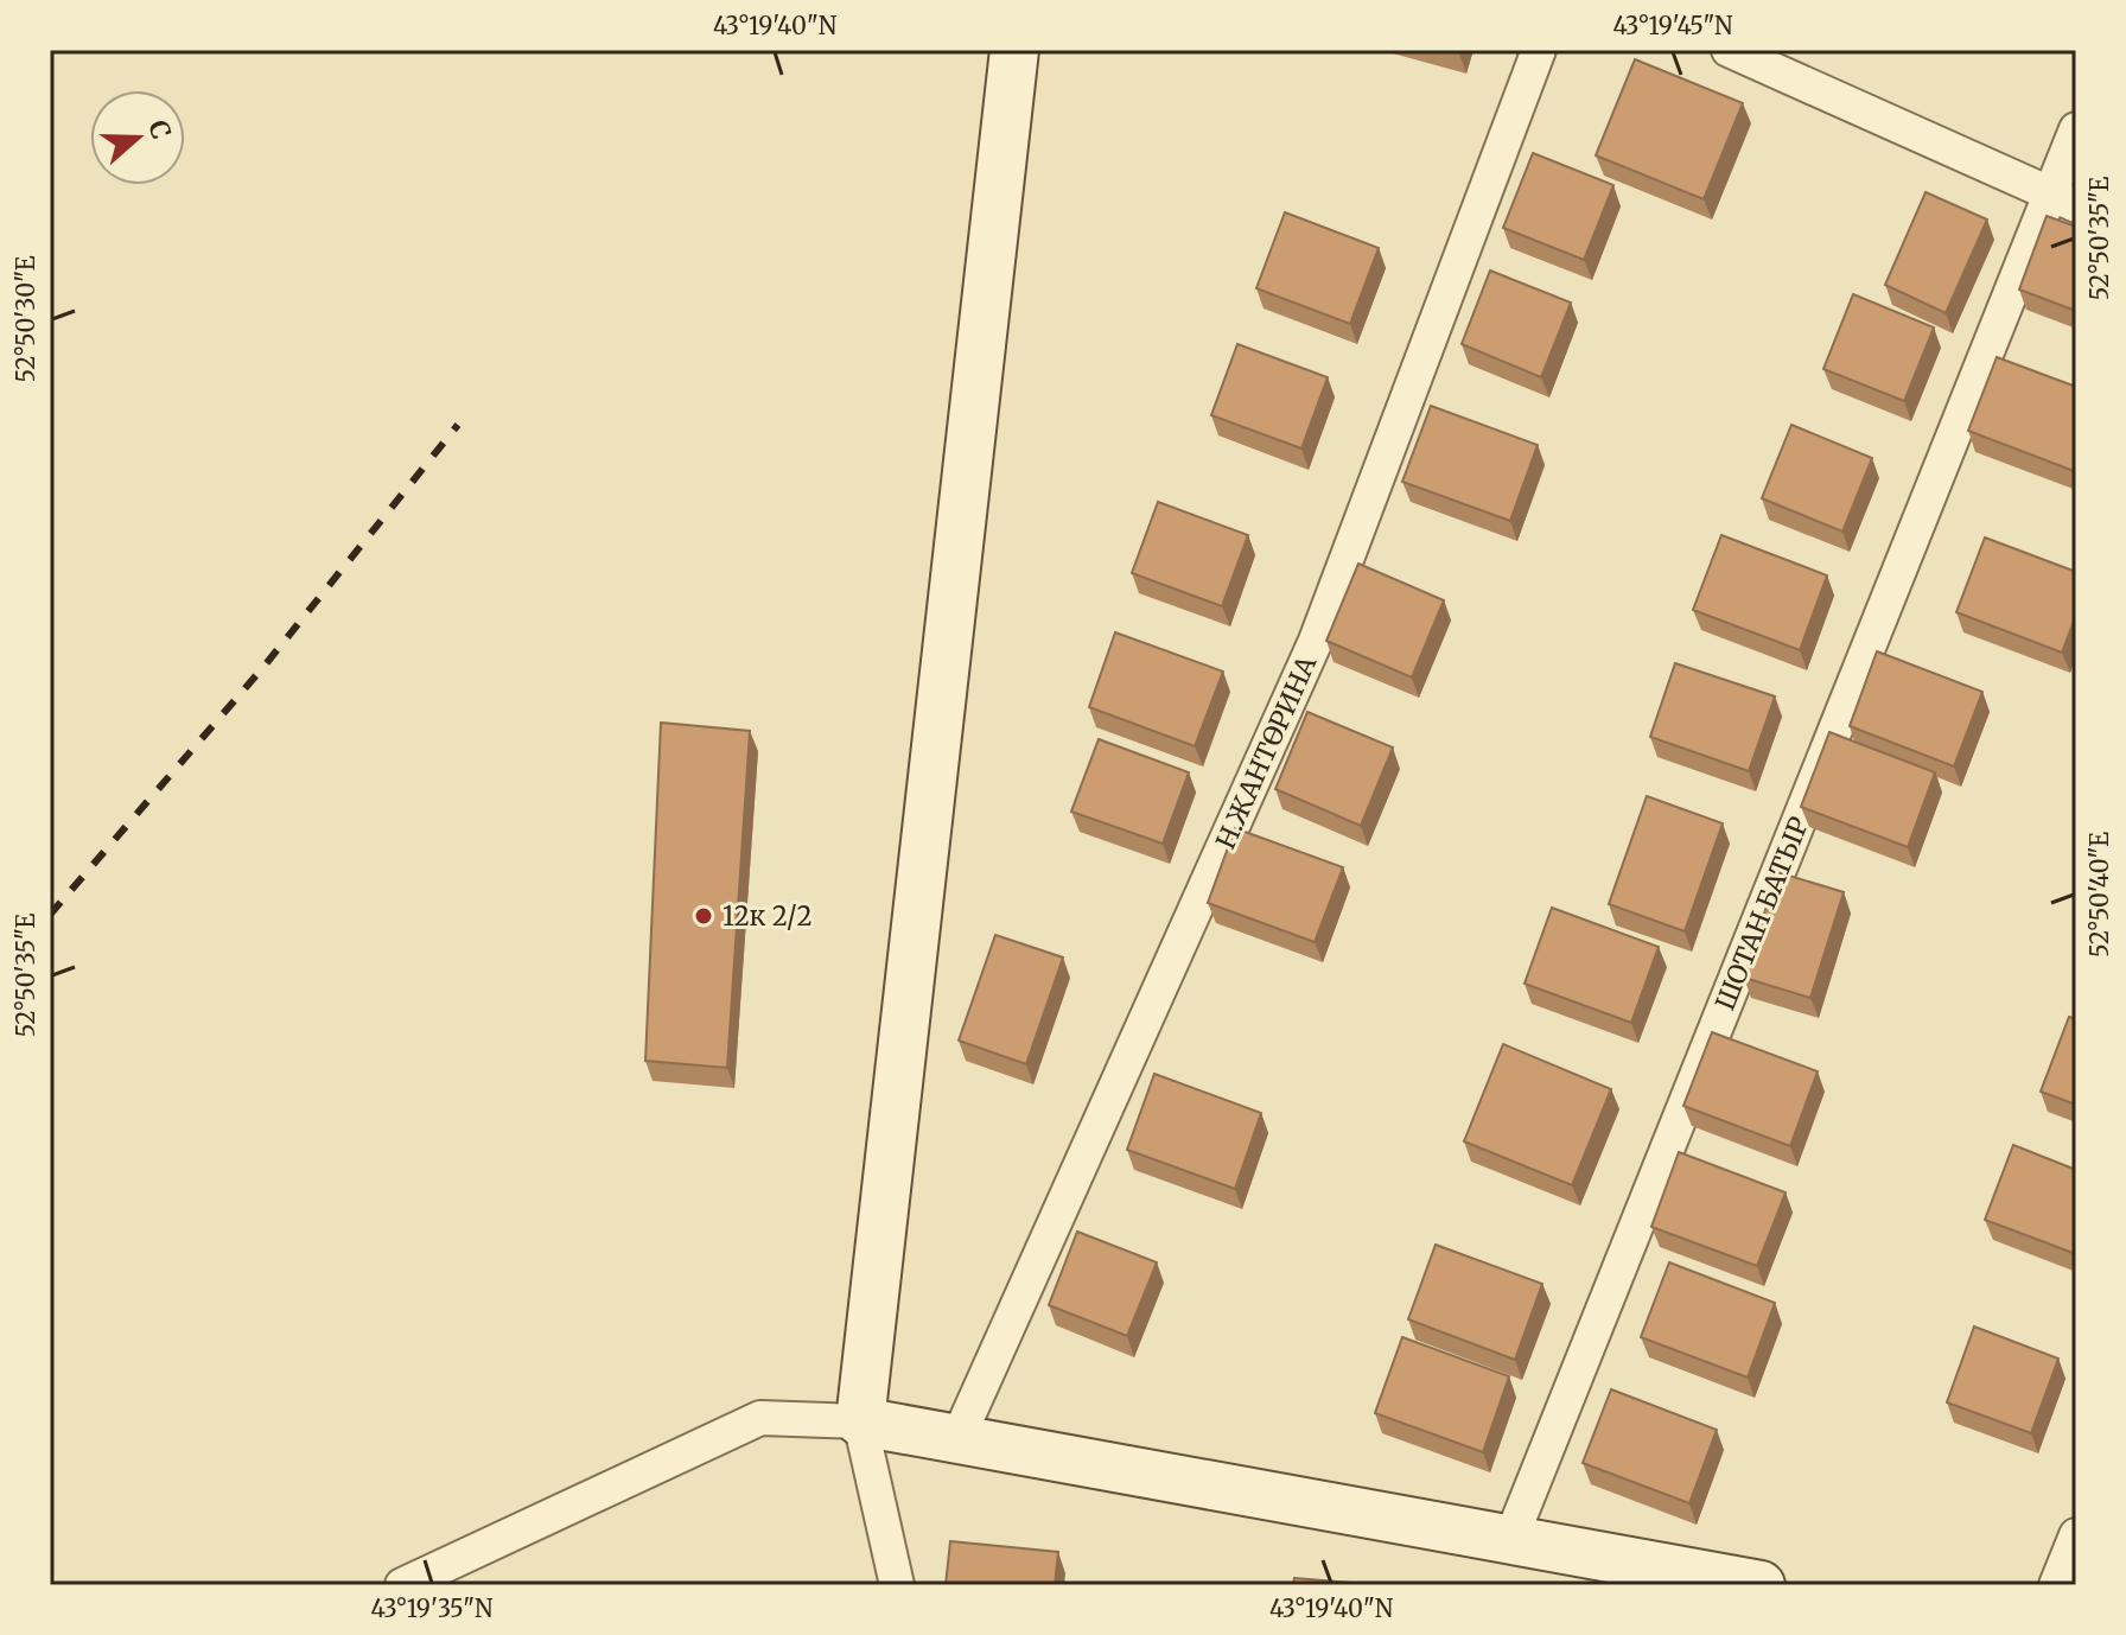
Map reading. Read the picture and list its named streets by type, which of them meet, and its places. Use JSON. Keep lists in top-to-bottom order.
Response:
{
  "streets": {
    "street": ["Н.ЖАНТӨРИНА", "ШОТАН БАТЫР"]
  },
  "places": ["12к 2/2"],
  "north": "right",
  "coordinates": [
    "43°19'40\"N",
    "43°19'45\"N",
    "52°50'35\"E",
    "52°50'30\"E",
    "52°50'40\"E",
    "43°19'35\"N"
  ]
}
